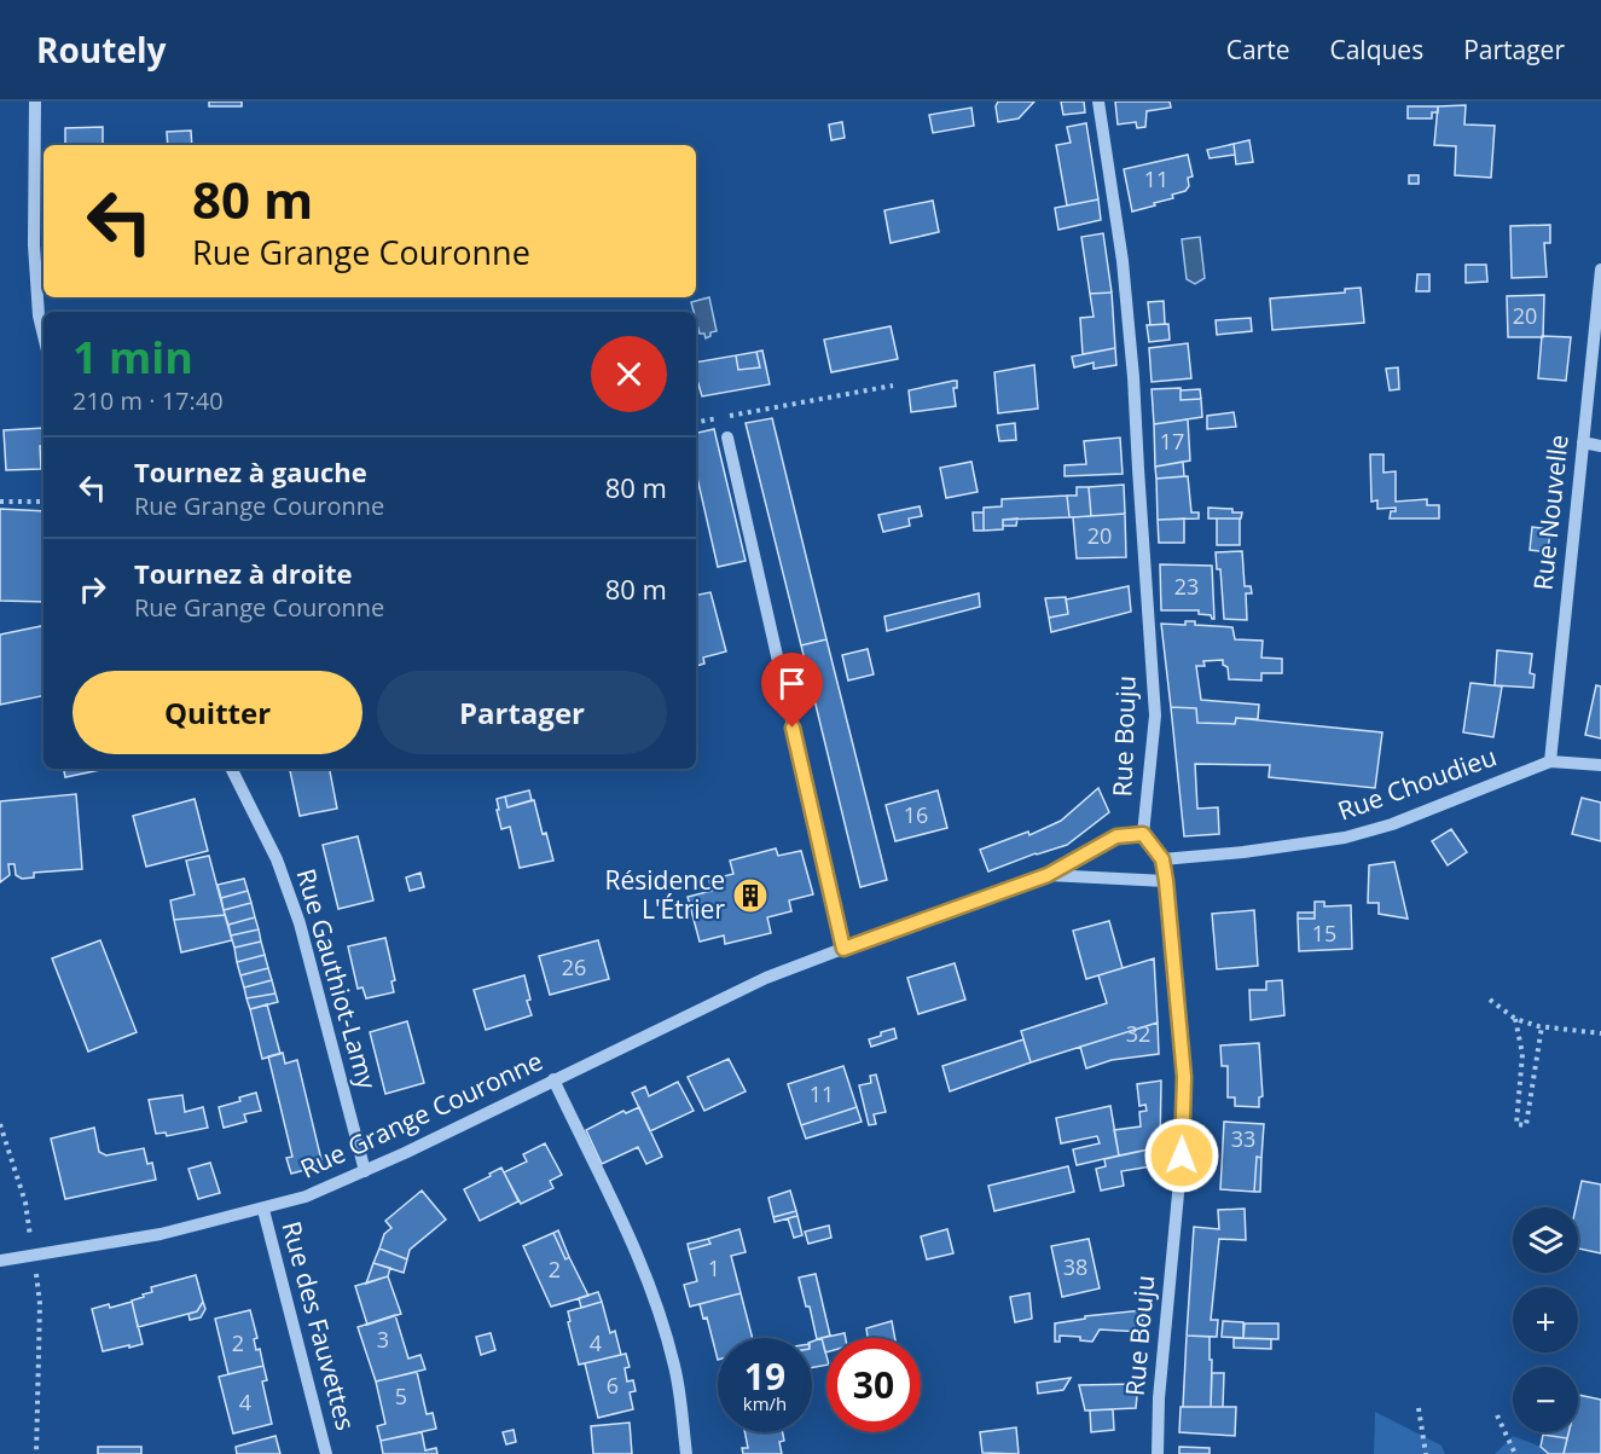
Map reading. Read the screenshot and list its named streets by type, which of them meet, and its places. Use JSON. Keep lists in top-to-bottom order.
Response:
{
  "streets": {
    "street": [
      "Rue Nouvelle",
      "Rue Bouju",
      "Rue Choudieu",
      "Rue Gauthiot-Lamy",
      "Rue Grange Couronne",
      "Rue des Fauvettes"
    ]
  },
  "crossings": [
    ["Rue Nouvelle", "Rue Choudieu"],
    ["Rue Bouju", "Rue Choudieu"],
    ["Rue Bouju", "Rue Grange Couronne"],
    ["Rue Gauthiot-Lamy", "Rue Grange Couronne"],
    ["Rue Grange Couronne", "Rue des Fauvettes"]
  ],
  "places": {
    "building": ["Résidence L'Étrier"]
  },
  "house_numbers": [
    "11",
    "20",
    "17",
    "20",
    "23",
    "16",
    "15",
    "26",
    "32",
    "11",
    "33",
    "38",
    "1",
    "2",
    "3",
    "2",
    "4",
    "6",
    "5",
    "4"
  ],
  "page": {
    "header": "Routely",
    "nav": ["Carte", "Calques", "Partager"],
    "turn": ["80 m", "Rue Grange Couronne"],
    "heading": ["1 min", "210 m · 17:40"],
    "list": [
      {
        "name": "Tournez à gauche",
        "note": "Rue Grange Couronne",
        "value": "80 m"
      },
      {
        "name": "Tournez à droite",
        "note": "Rue Grange Couronne",
        "value": "80 m"
      }
    ],
    "buttons": ["Quitter", "Partager"],
    "map_buttons": ["+", "−"],
    "speed": "19 km/h",
    "limit": "30"
  }
}
